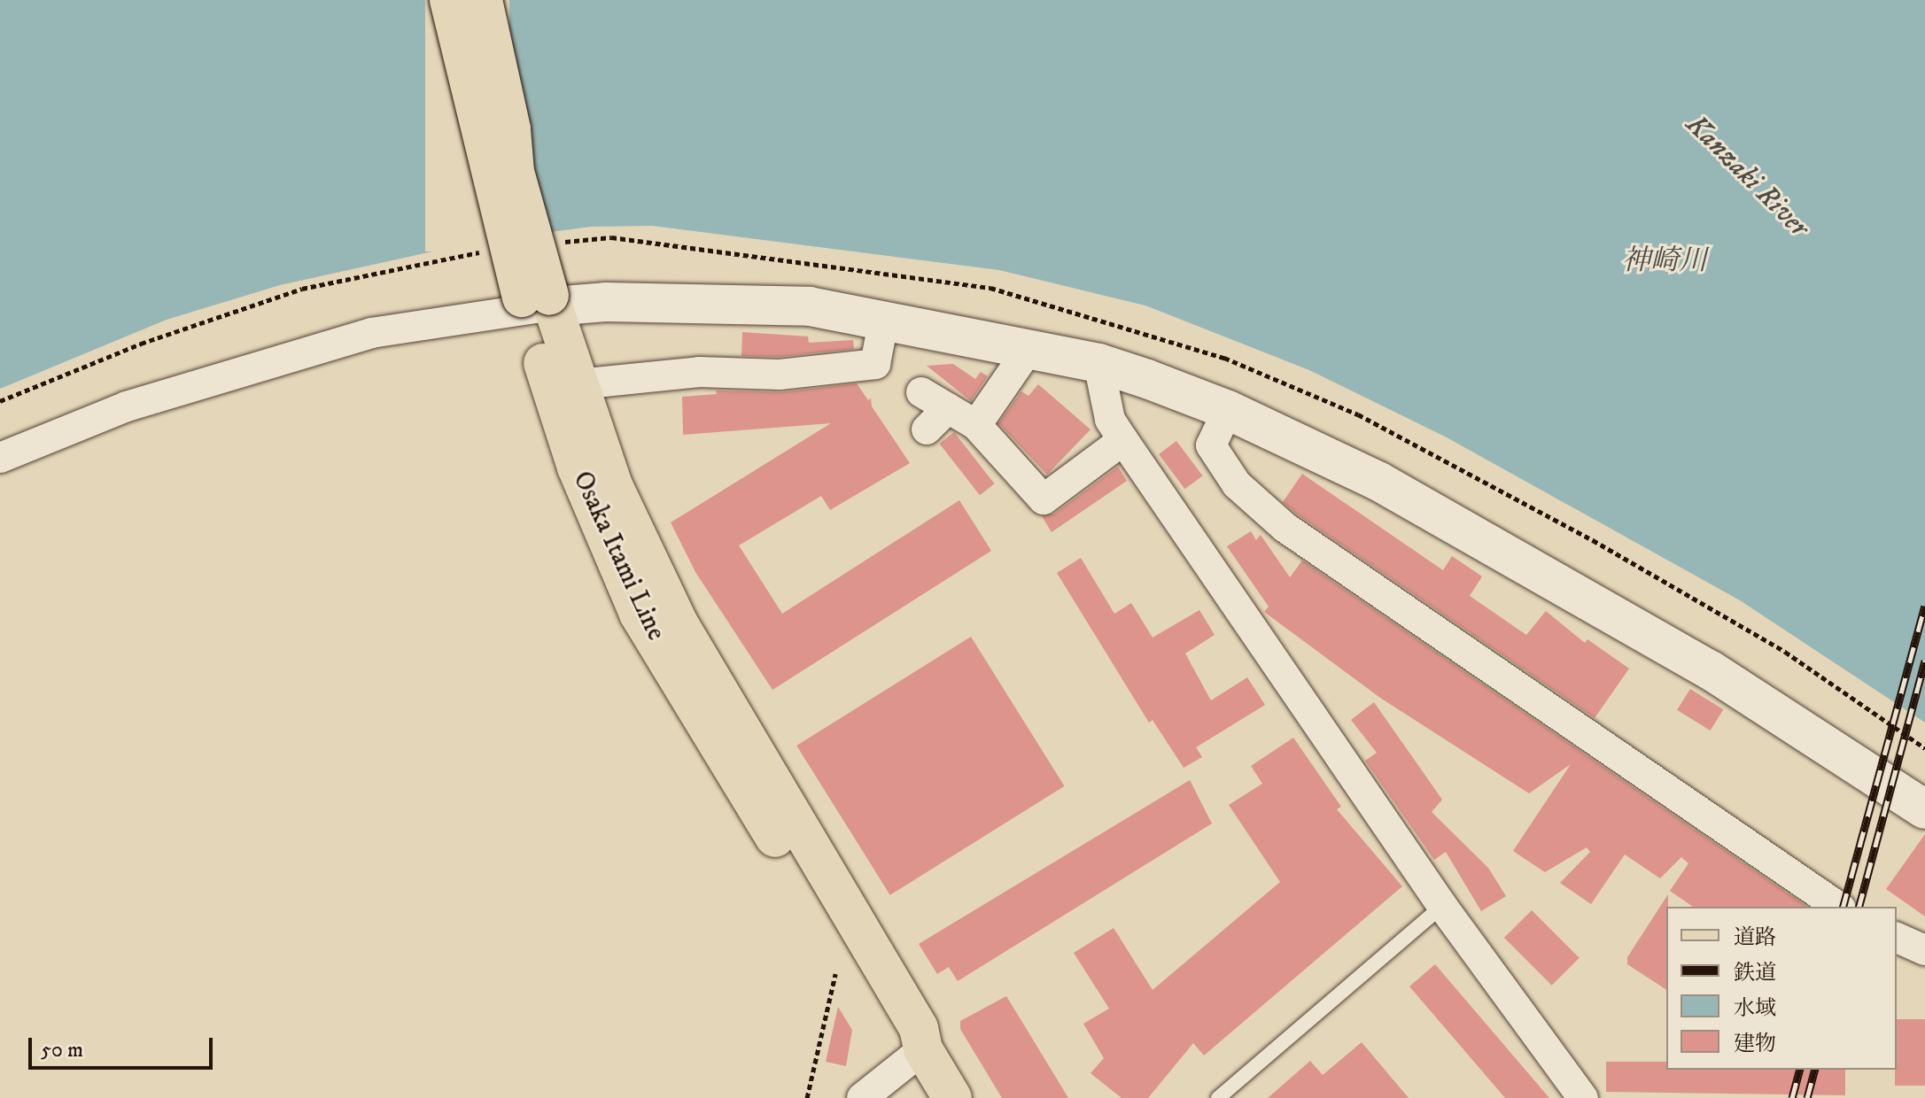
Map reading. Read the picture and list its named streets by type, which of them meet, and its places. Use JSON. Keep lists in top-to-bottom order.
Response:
{
  "streets": {
    "main road": ["Osaka Itami Line"]
  },
  "water": ["Kanzaki River", "神崎川"],
  "legend": [
    "道路",
    "鉄道",
    "水域",
    "建物"
  ],
  "scale_bar": "50 m"
}
